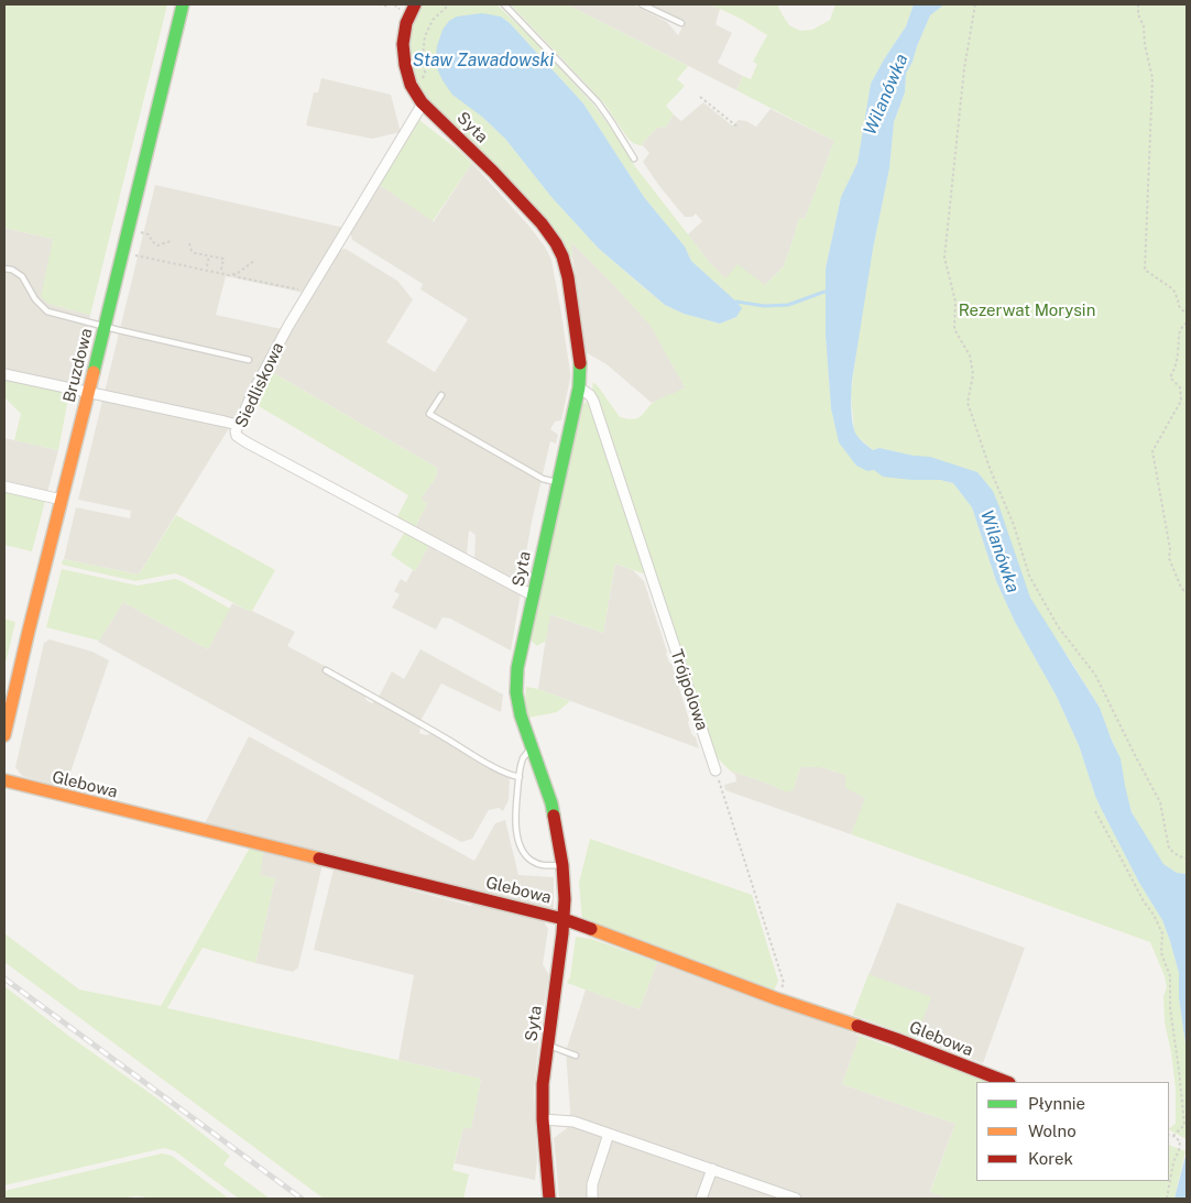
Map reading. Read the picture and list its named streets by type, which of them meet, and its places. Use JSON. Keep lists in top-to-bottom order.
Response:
{
  "streets": {
    "street": [
      "Syta",
      "Bruzdowa",
      "Siedliskowa",
      "Trójpolowa",
      "Glebowa"
    ]
  },
  "crossings": [
    ["Syta", "Siedliskowa"],
    ["Syta", "Trójpolowa"],
    ["Syta", "Glebowa"]
  ],
  "water": ["Staw Zawadowski", "Wilanówka"],
  "parks": ["Rezerwat Morysin"],
  "legend": ["Płynnie", "Wolno", "Korek"]
}
